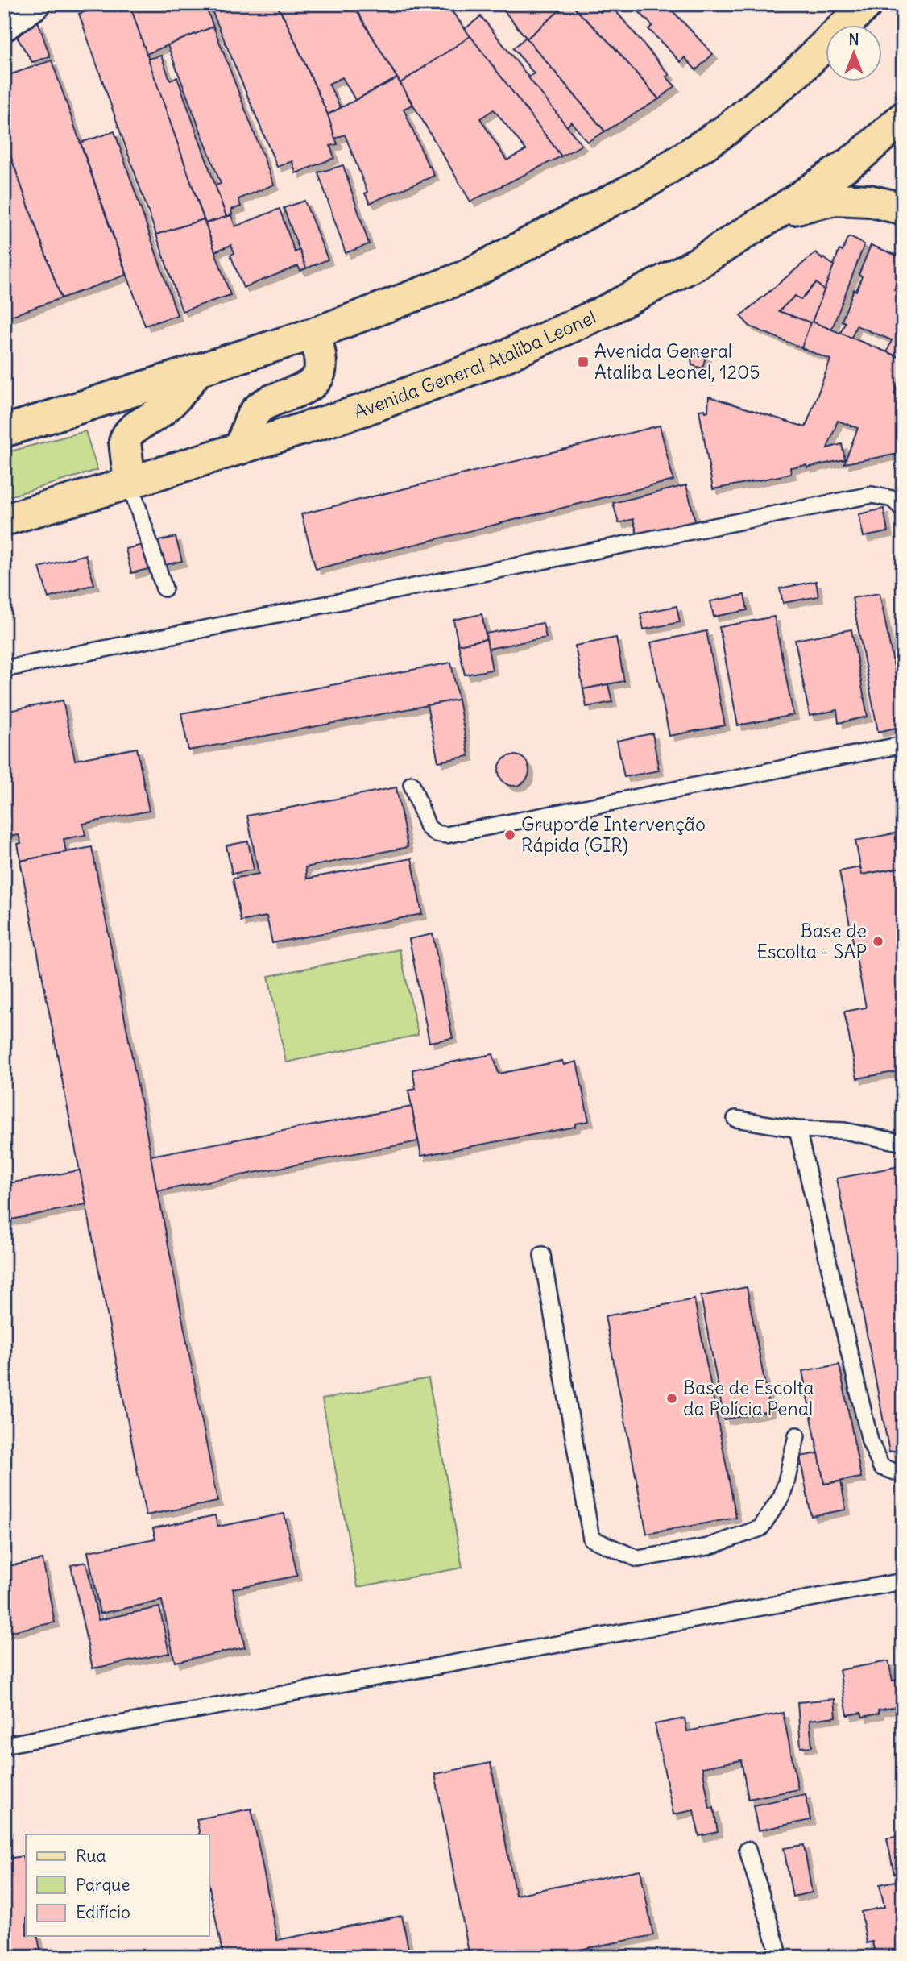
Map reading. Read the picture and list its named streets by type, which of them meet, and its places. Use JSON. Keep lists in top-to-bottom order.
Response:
{
  "streets": {
    "main road": ["Avenida General Ataliba Leonel"]
  },
  "places": {
    "transit": ["Avenida General Ataliba Leonel, 1205"],
    "other": ["Grupo de Intervenção Rápida (GIR)", "Base de Escolta - SAP", "Base de Escolta da Polícia Penal"]
  },
  "legend": ["Rua", "Parque", "Edifício"],
  "north": "top"
}
